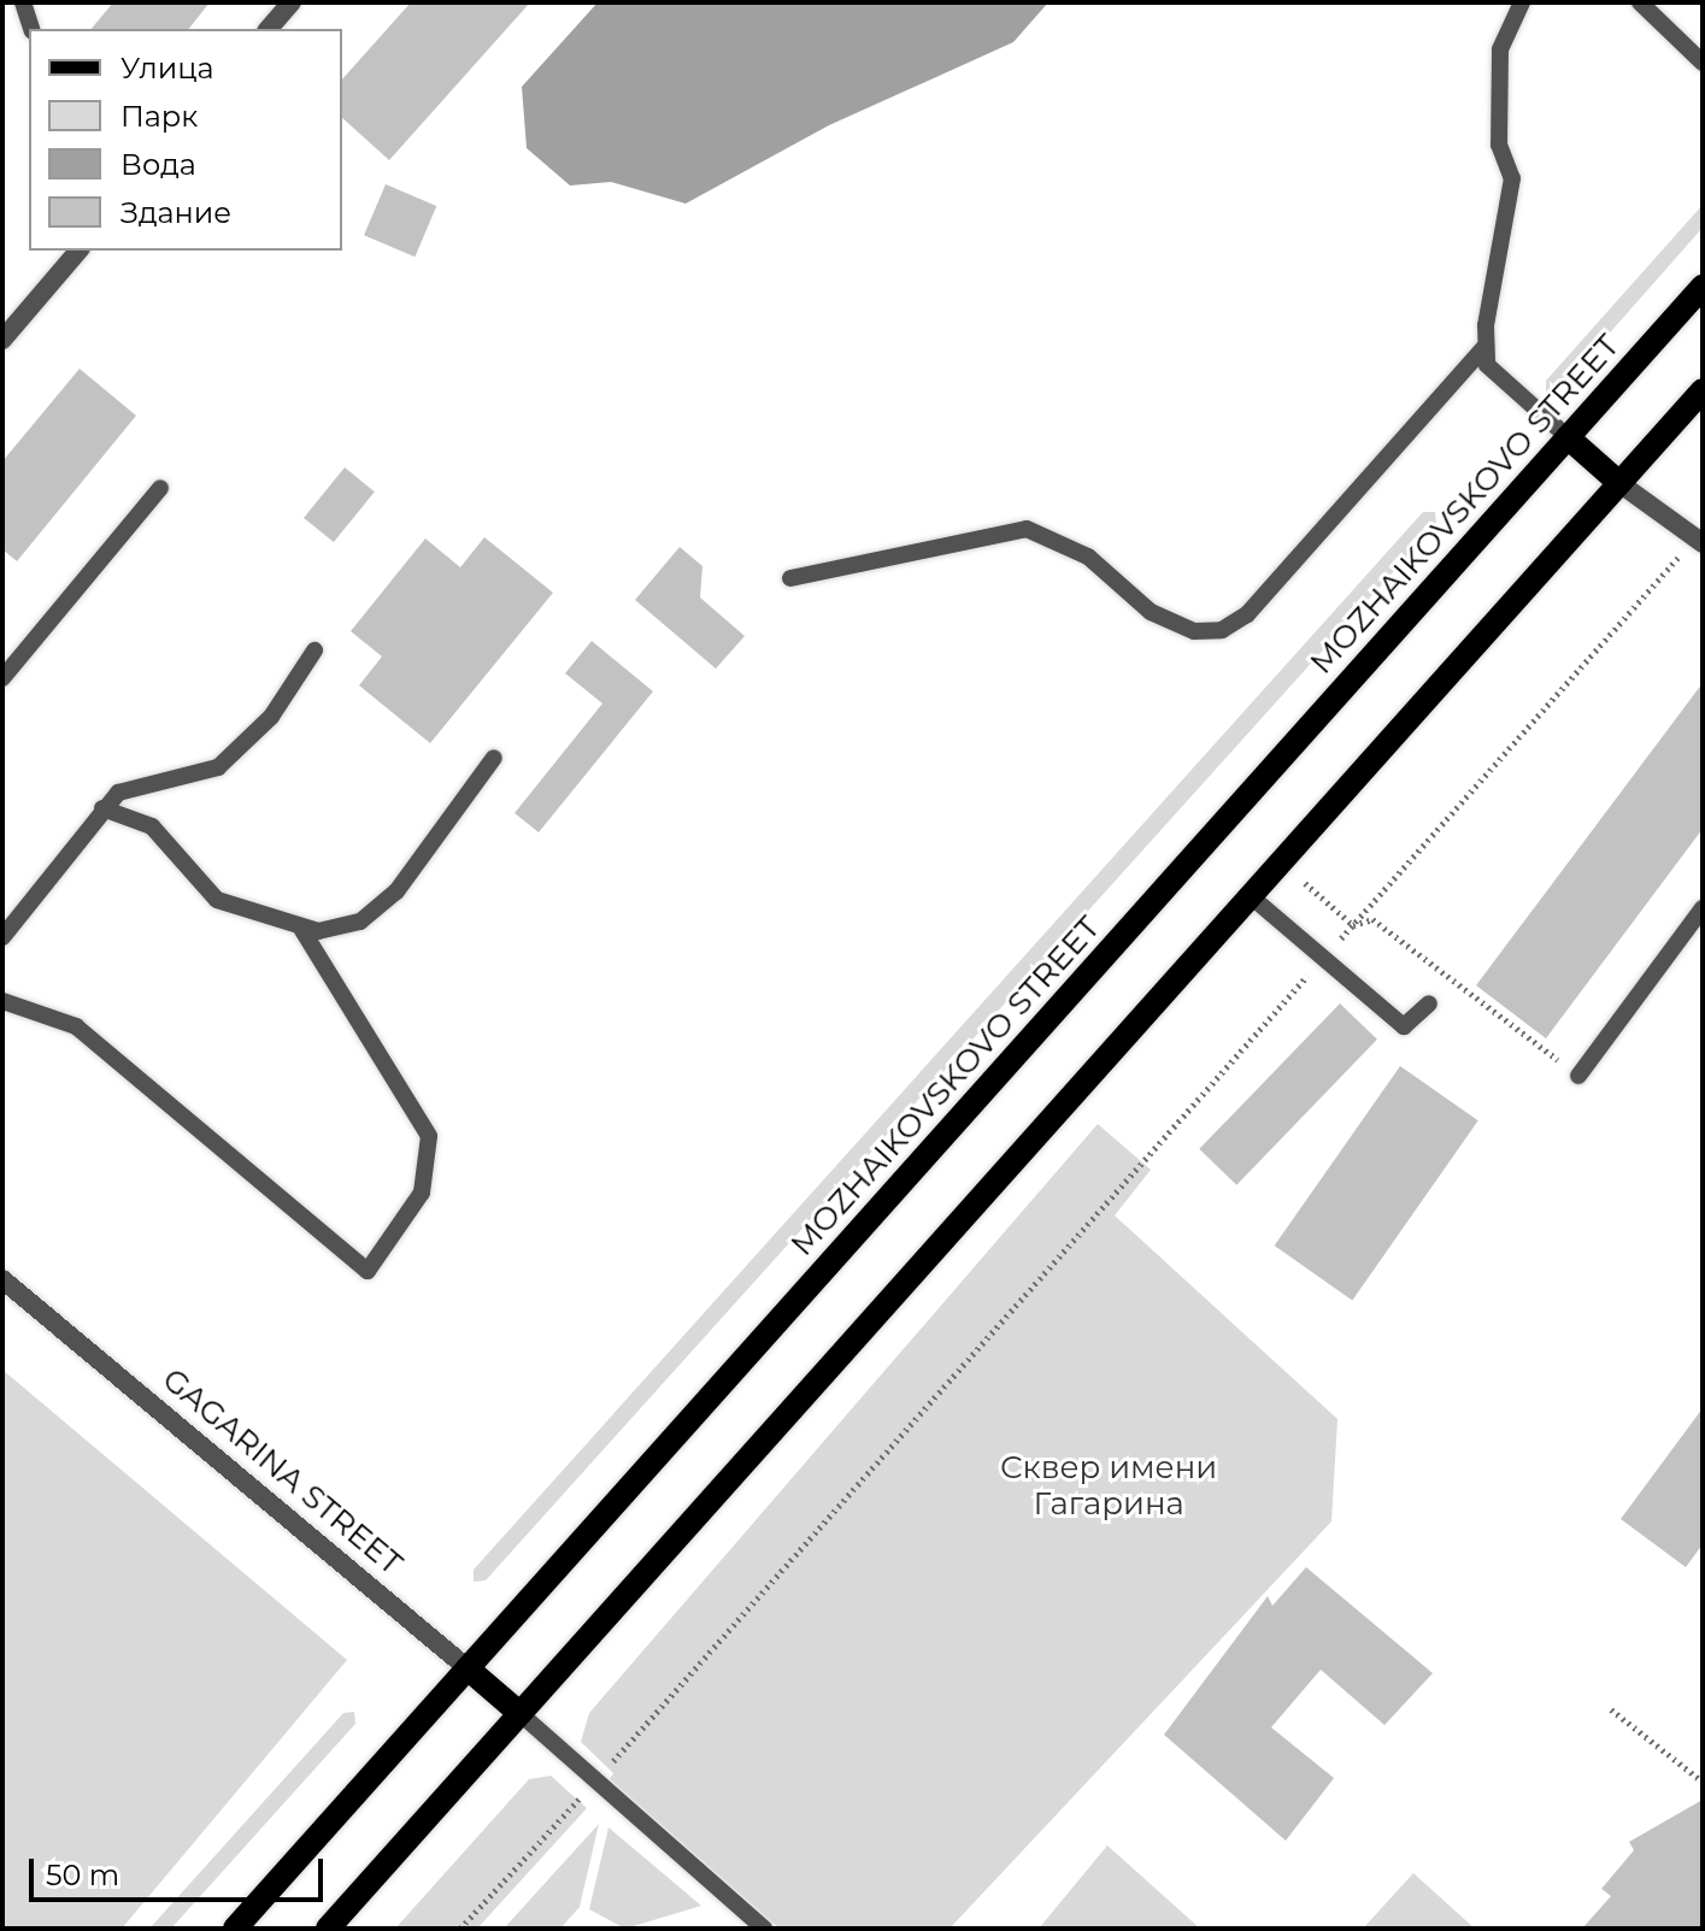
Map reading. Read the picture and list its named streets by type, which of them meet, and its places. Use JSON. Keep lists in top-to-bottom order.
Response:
{
  "streets": {
    "main road": ["MOZHAIKOVSKOVO STREET", "GAGARINA STREET"]
  },
  "crossings": [
    ["MOZHAIKOVSKOVO STREET", "GAGARINA STREET"]
  ],
  "parks": ["Сквер имени Гагарина"],
  "legend": [
    "Улица",
    "Парк",
    "Вода",
    "Здание"
  ],
  "scale_bar": "50 m"
}
